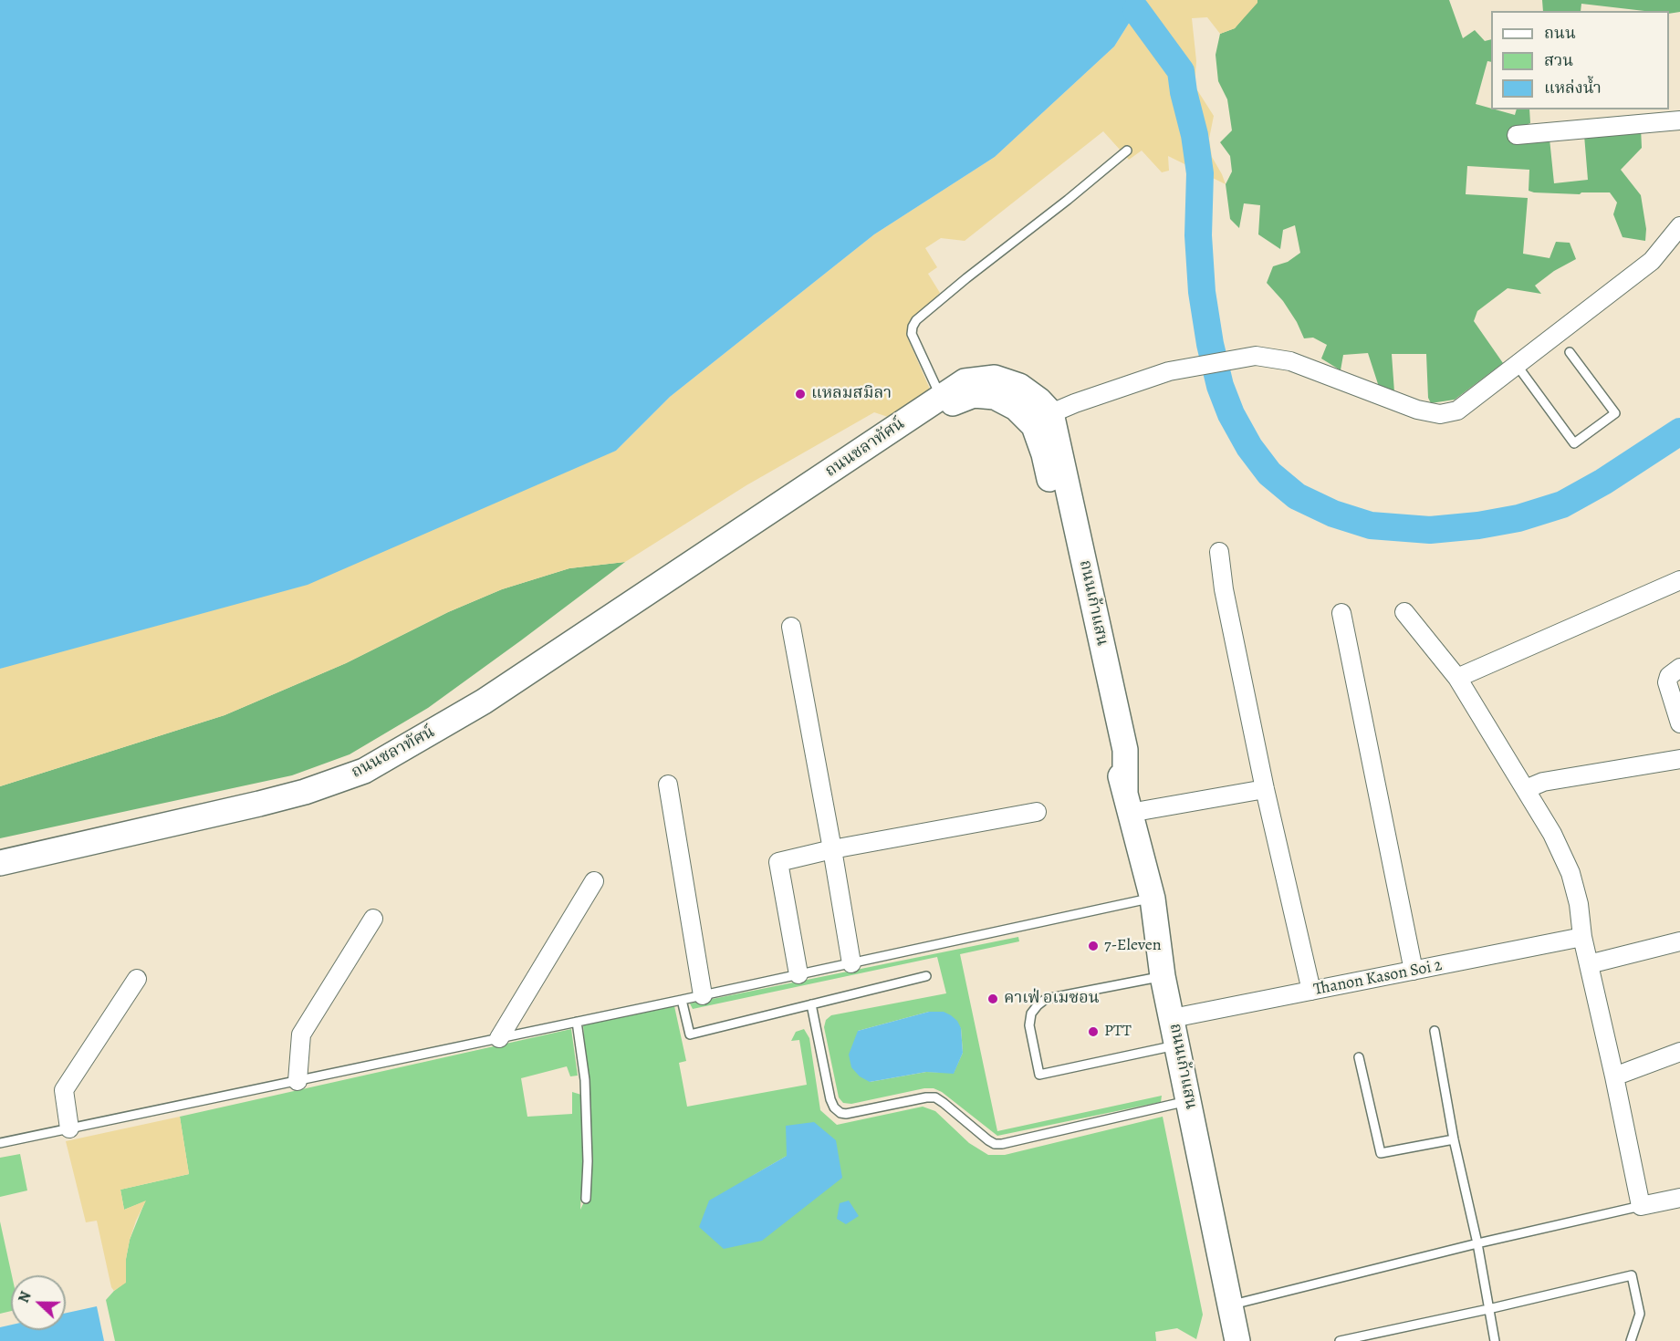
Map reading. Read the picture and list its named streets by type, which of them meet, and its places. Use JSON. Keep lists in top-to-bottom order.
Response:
{
  "streets": {
    "main road": ["ถนนชลาทัศน์", "ถนนเก้าแสน"],
    "street": ["Thanon Kason Soi 2"]
  },
  "crossings": [
    ["ถนนชลาทัศน์", "ถนนเก้าแสน"],
    ["ถนนเก้าแสน", "Thanon Kason Soi 2"]
  ],
  "places": [
    "แหลมสมิลา",
    "7-Eleven",
    "คาเฟ่ อเมซอน",
    "PTT"
  ],
  "legend": ["ถนน", "สวน", "แหล่งน้ำ"],
  "north": "left"
}
